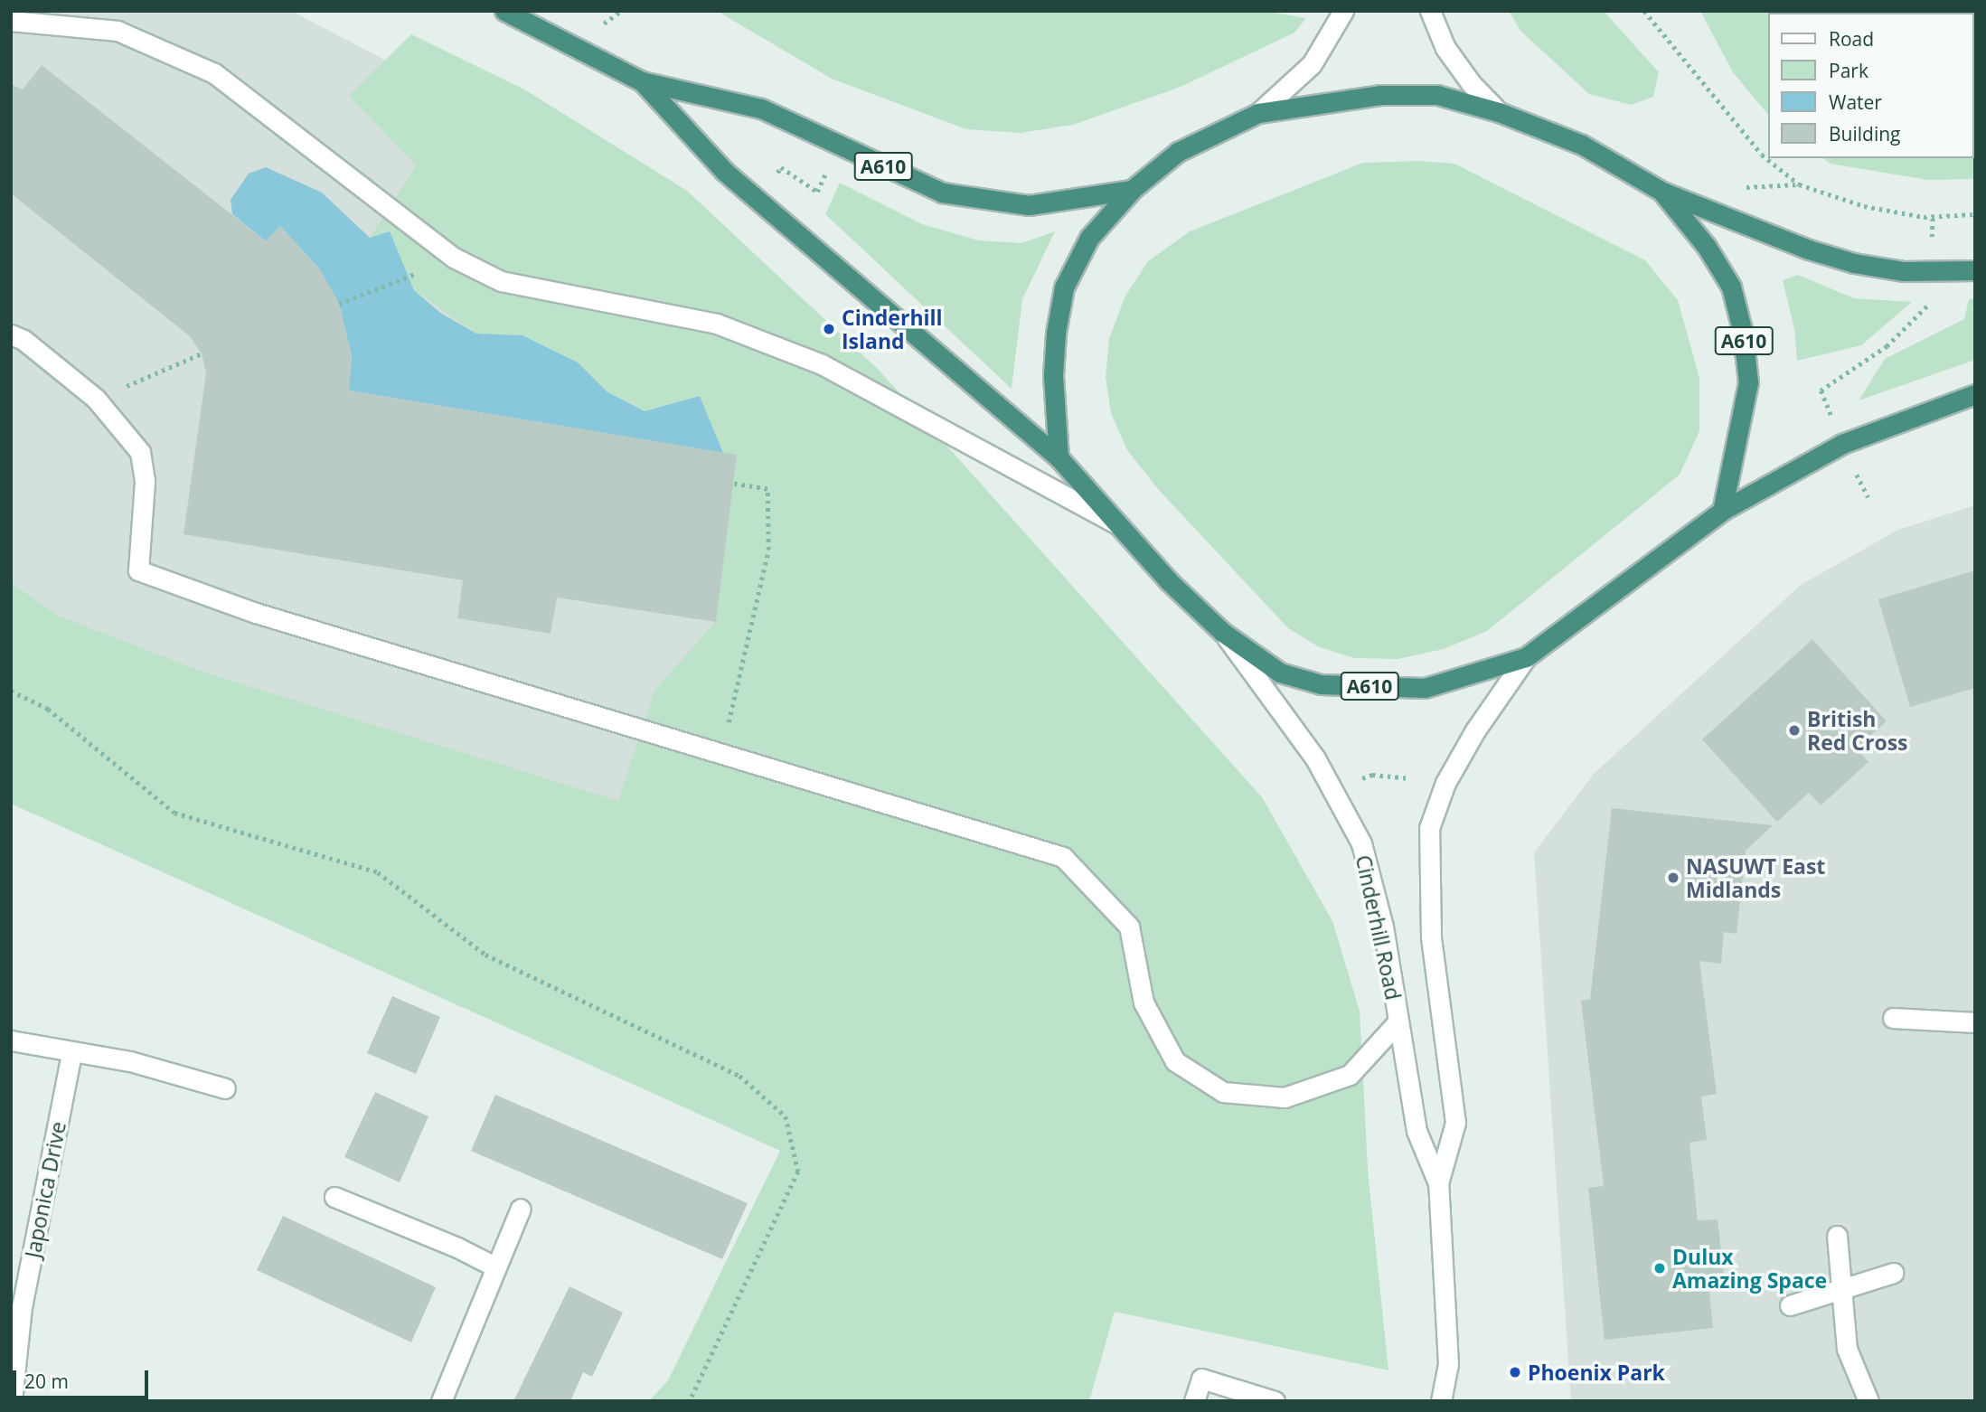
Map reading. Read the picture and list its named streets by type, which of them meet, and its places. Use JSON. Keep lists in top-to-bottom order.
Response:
{
  "streets": {
    "highway": ["A610"],
    "street": ["Cinderhill Road", "Japonica Drive"]
  },
  "crossings": [
    ["A610", "Cinderhill Road"]
  ],
  "places": [
    "Cinderhill Island",
    "British Red Cross",
    "NASUWT East Midlands",
    "Dulux Amazing Space",
    "Phoenix Park"
  ],
  "legend": [
    "Road",
    "Park",
    "Water",
    "Building"
  ],
  "scale_bar": "20 m"
}
